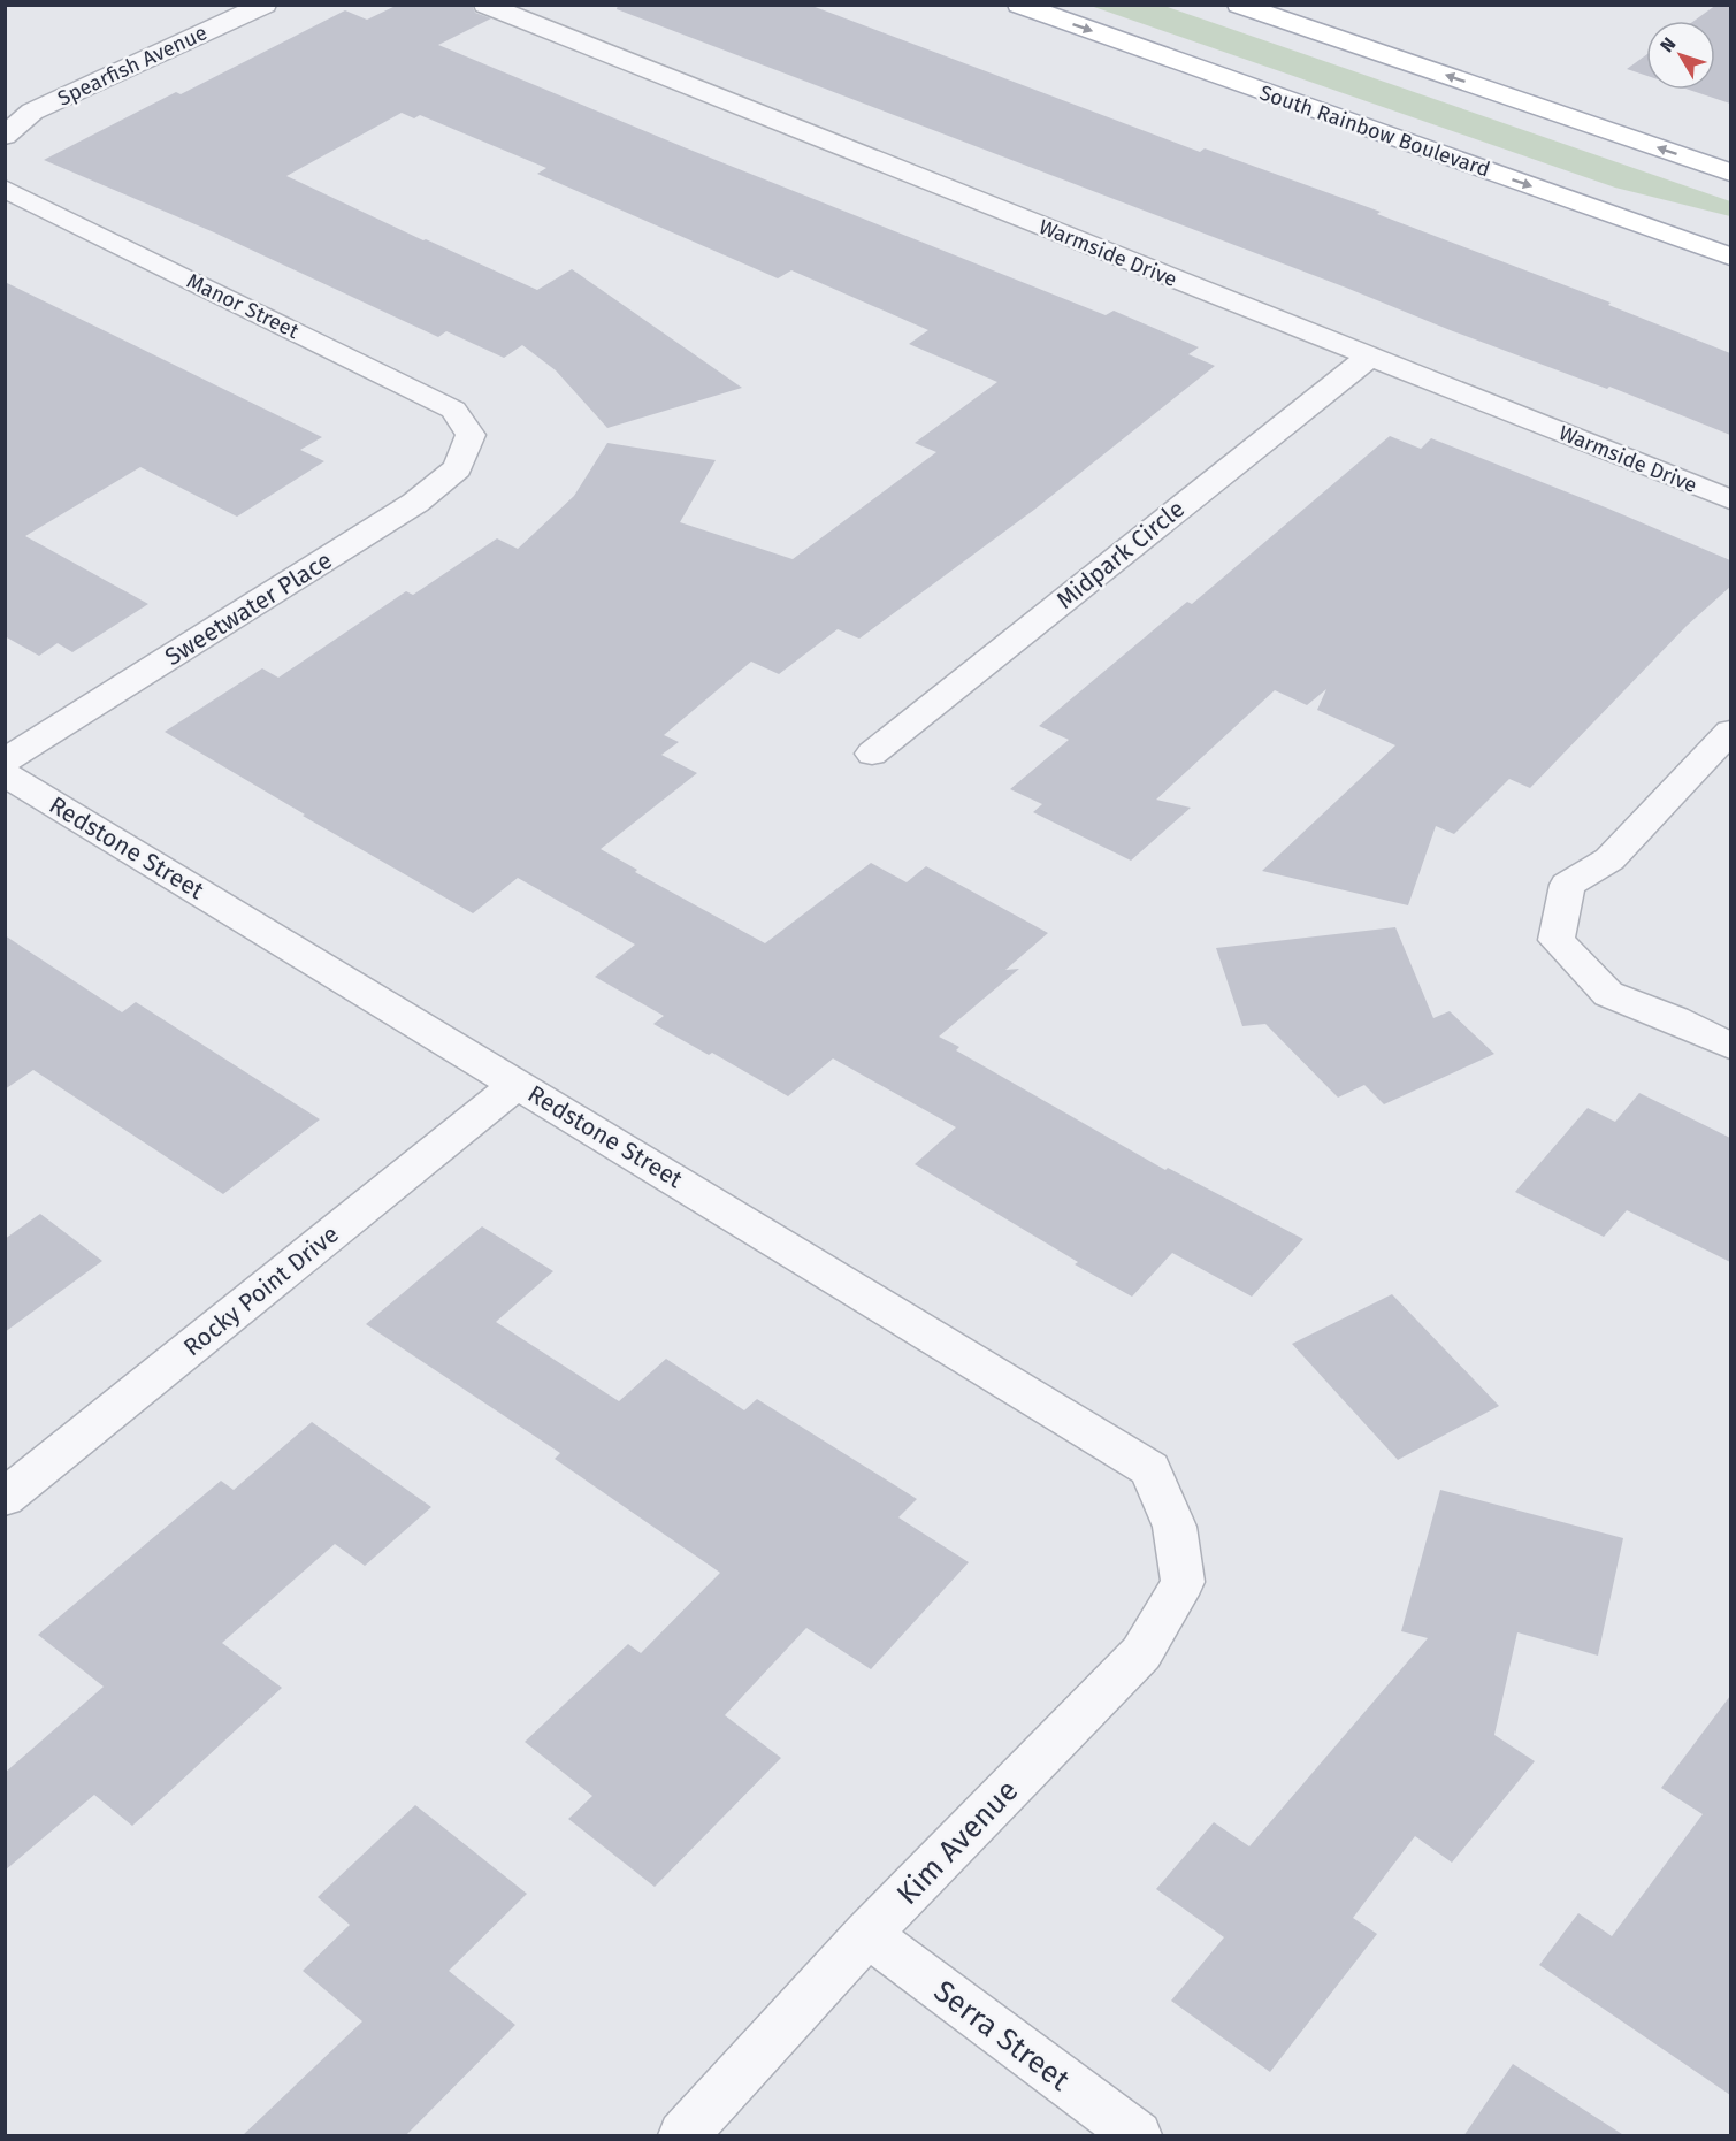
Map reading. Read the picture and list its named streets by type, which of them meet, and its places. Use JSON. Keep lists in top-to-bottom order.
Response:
{
  "streets": {
    "main road": ["South Rainbow Boulevard"],
    "street": [
      "Spearfish Avenue",
      "Warmside Drive",
      "Manor Street",
      "Midpark Circle",
      "Sweetwater Place",
      "Redstone Street",
      "Rocky Point Drive",
      "Kim Avenue",
      "Serra Street"
    ]
  },
  "crossings": [
    ["Warmside Drive", "Midpark Circle"],
    ["Manor Street", "Sweetwater Place"],
    ["Redstone Street", "Rocky Point Drive"],
    ["Redstone Street", "Kim Avenue"],
    ["Kim Avenue", "Serra Street"]
  ],
  "north": "top left"
}
